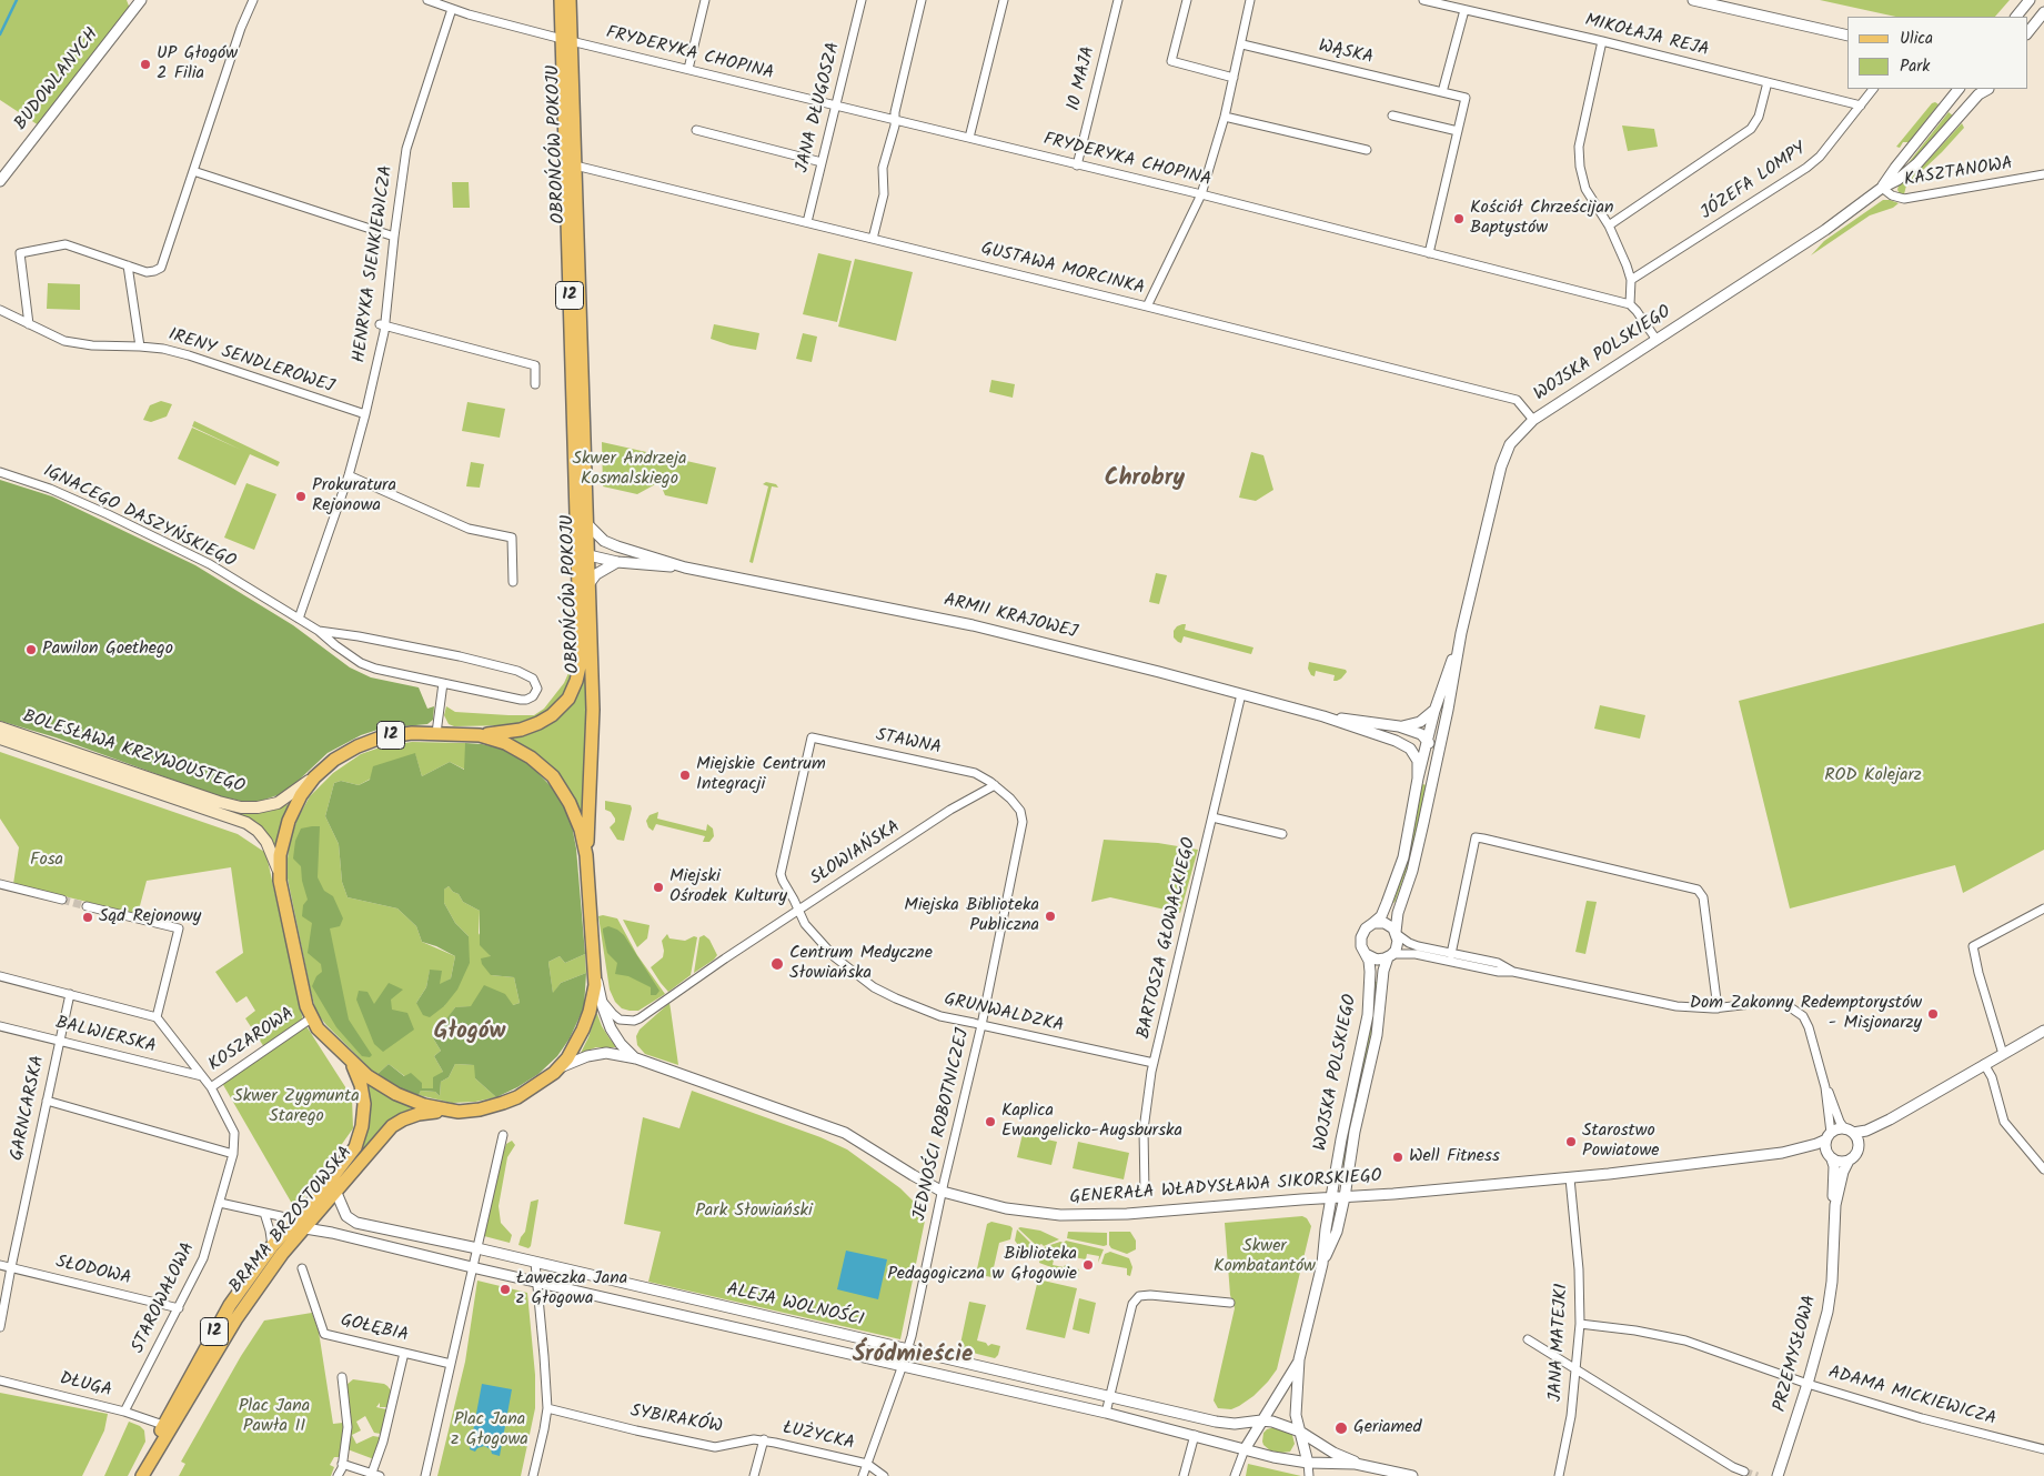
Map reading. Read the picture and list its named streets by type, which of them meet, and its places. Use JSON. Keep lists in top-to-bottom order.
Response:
{
  "streets": {
    "main road": [
      "OBROŃCÓW POKOJU",
      "12",
      "BOLESŁAWA KRZYWOUSTEGO",
      "BRAMA BRZOSTOWSKA"
    ],
    "street": [
      "MIKOŁAJA REJA",
      "WĄSKA",
      "FRYDERYKA CHOPINA",
      "10 MAJA",
      "BUDOWLANYCH",
      "JANA DŁUGOSZA",
      "KASZTANOWA",
      "JÓZEFA LOMPY",
      "HENRYKA SIENKIEWICZA",
      "GUSTAWA MORCINKA",
      "WOJSKA POLSKIEGO",
      "IRENY SENDLEROWEJ",
      "IGNACEGO DASZYŃSKIEGO",
      "ARMII KRAJOWEJ",
      "STAWNA",
      "SŁOWIAŃSKA",
      "BARTOSZA GŁOWACKIEGO",
      "GRUNWALDZKA",
      "BALWIERSKA",
      "KOSZAROWA",
      "GARNCARSKA",
      "JEDNOŚCI ROBOTNICZEJ",
      "GENERAŁA WŁADYSŁAWA SIKORSKIEGO",
      "SŁODOWA",
      "STAROWAŁOWA",
      "ALEJA WOLNOŚCI",
      "GOŁĘBIA",
      "JANA MATEJKI",
      "PRZEMYSŁOWA",
      "DŁUGA",
      "ADAMA MICKIEWICZA",
      "SYBIRAKÓW",
      "ŁUŻYCKA"
    ]
  },
  "crossings": [
    ["MIKOŁAJA REJA", "JÓZEFA LOMPY"],
    ["FRYDERYKA CHOPINA", "10 MAJA"],
    ["FRYDERYKA CHOPINA", "JANA DŁUGOSZA"],
    ["FRYDERYKA CHOPINA", "OBROŃCÓW POKOJU"],
    ["FRYDERYKA CHOPINA", "HENRYKA SIENKIEWICZA"],
    ["JANA DŁUGOSZA", "GUSTAWA MORCINKA"],
    ["OBROŃCÓW POKOJU", "GUSTAWA MORCINKA"],
    ["OBROŃCÓW POKOJU", "12"],
    ["OBROŃCÓW POKOJU", "ARMII KRAJOWEJ"],
    ["KASZTANOWA", "WOJSKA POLSKIEGO"],
    ["HENRYKA SIENKIEWICZA", "IRENY SENDLEROWEJ"],
    ["HENRYKA SIENKIEWICZA", "IGNACEGO DASZYŃSKIEGO"],
    ["GUSTAWA MORCINKA", "WOJSKA POLSKIEGO"],
    ["12", "BOLESŁAWA KRZYWOUSTEGO"],
    ["12", "KOSZAROWA"],
    ["12", "GENERAŁA WŁADYSŁAWA SIKORSKIEGO"],
    ["12", "BRAMA BRZOSTOWSKA"],
    ["WOJSKA POLSKIEGO", "ARMII KRAJOWEJ"],
    ["WOJSKA POLSKIEGO", "GENERAŁA WŁADYSŁAWA SIKORSKIEGO"],
    ["WOJSKA POLSKIEGO", "ALEJA WOLNOŚCI"],
    ["ARMII KRAJOWEJ", "BARTOSZA GŁOWACKIEGO"],
    ["STAWNA", "SŁOWIAŃSKA"],
    ["STAWNA", "GRUNWALDZKA"],
    ["STAWNA", "JEDNOŚCI ROBOTNICZEJ"],
    ["SŁOWIAŃSKA", "GRUNWALDZKA"],
    ["SŁOWIAŃSKA", "JEDNOŚCI ROBOTNICZEJ"],
    ["BARTOSZA GŁOWACKIEGO", "GRUNWALDZKA"],
    ["GRUNWALDZKA", "JEDNOŚCI ROBOTNICZEJ"],
    ["BALWIERSKA", "GARNCARSKA"],
    ["BALWIERSKA", "STAROWAŁOWA"],
    ["KOSZAROWA", "STAROWAŁOWA"],
    ["GARNCARSKA", "SŁODOWA"],
    ["JEDNOŚCI ROBOTNICZEJ", "GENERAŁA WŁADYSŁAWA SIKORSKIEGO"],
    ["JEDNOŚCI ROBOTNICZEJ", "ALEJA WOLNOŚCI"],
    ["JEDNOŚCI ROBOTNICZEJ", "ŁUŻYCKA"],
    ["GENERAŁA WŁADYSŁAWA SIKORSKIEGO", "JANA MATEJKI"],
    ["GENERAŁA WŁADYSŁAWA SIKORSKIEGO", "PRZEMYSŁOWA"],
    ["BRAMA BRZOSTOWSKA", "ALEJA WOLNOŚCI"],
    ["BRAMA BRZOSTOWSKA", "DŁUGA"],
    ["SŁODOWA", "STAROWAŁOWA"],
    ["STAROWAŁOWA", "DŁUGA"],
    ["JANA MATEJKI", "ADAMA MICKIEWICZA"],
    ["PRZEMYSŁOWA", "ADAMA MICKIEWICZA"],
    ["SYBIRAKÓW", "ŁUŻYCKA"]
  ],
  "districts": ["Chrobry", "Głogów", "Śródmieście"],
  "parks": [
    "Skwer Andrzeja Kosmalskiego",
    "ROD Kolejarz",
    "Fosa",
    "Skwer Zygmunta Starego",
    "Park Słowiański",
    "Skwer Kombatantów",
    "Plac Jana Pawła II",
    "Plac Jana z Głogowa"
  ],
  "places": [
    "UP Głogów 2 Filia",
    "Kościół Chrześcijan Baptystów",
    "Prokuratura Rejonowa",
    "Pawilon Goethego",
    "Miejskie Centrum Integracji",
    "Miejski Ośrodek Kultury",
    "Miejska Biblioteka Publiczna",
    "Sąd Rejonowy",
    "Centrum Medyczne Słowiańska",
    "Dom Zakonny Redemptorystów - Misjonarzy",
    "Kaplica Ewangelicko-Augsburska",
    "Starostwo Powiatowe",
    "Well Fitness",
    "Biblioteka Pedagogiczna w Głogowie",
    "Ławeczka Jana z Głogowa",
    "Geriamed"
  ],
  "legend": ["Ulica", "Park"]
}
